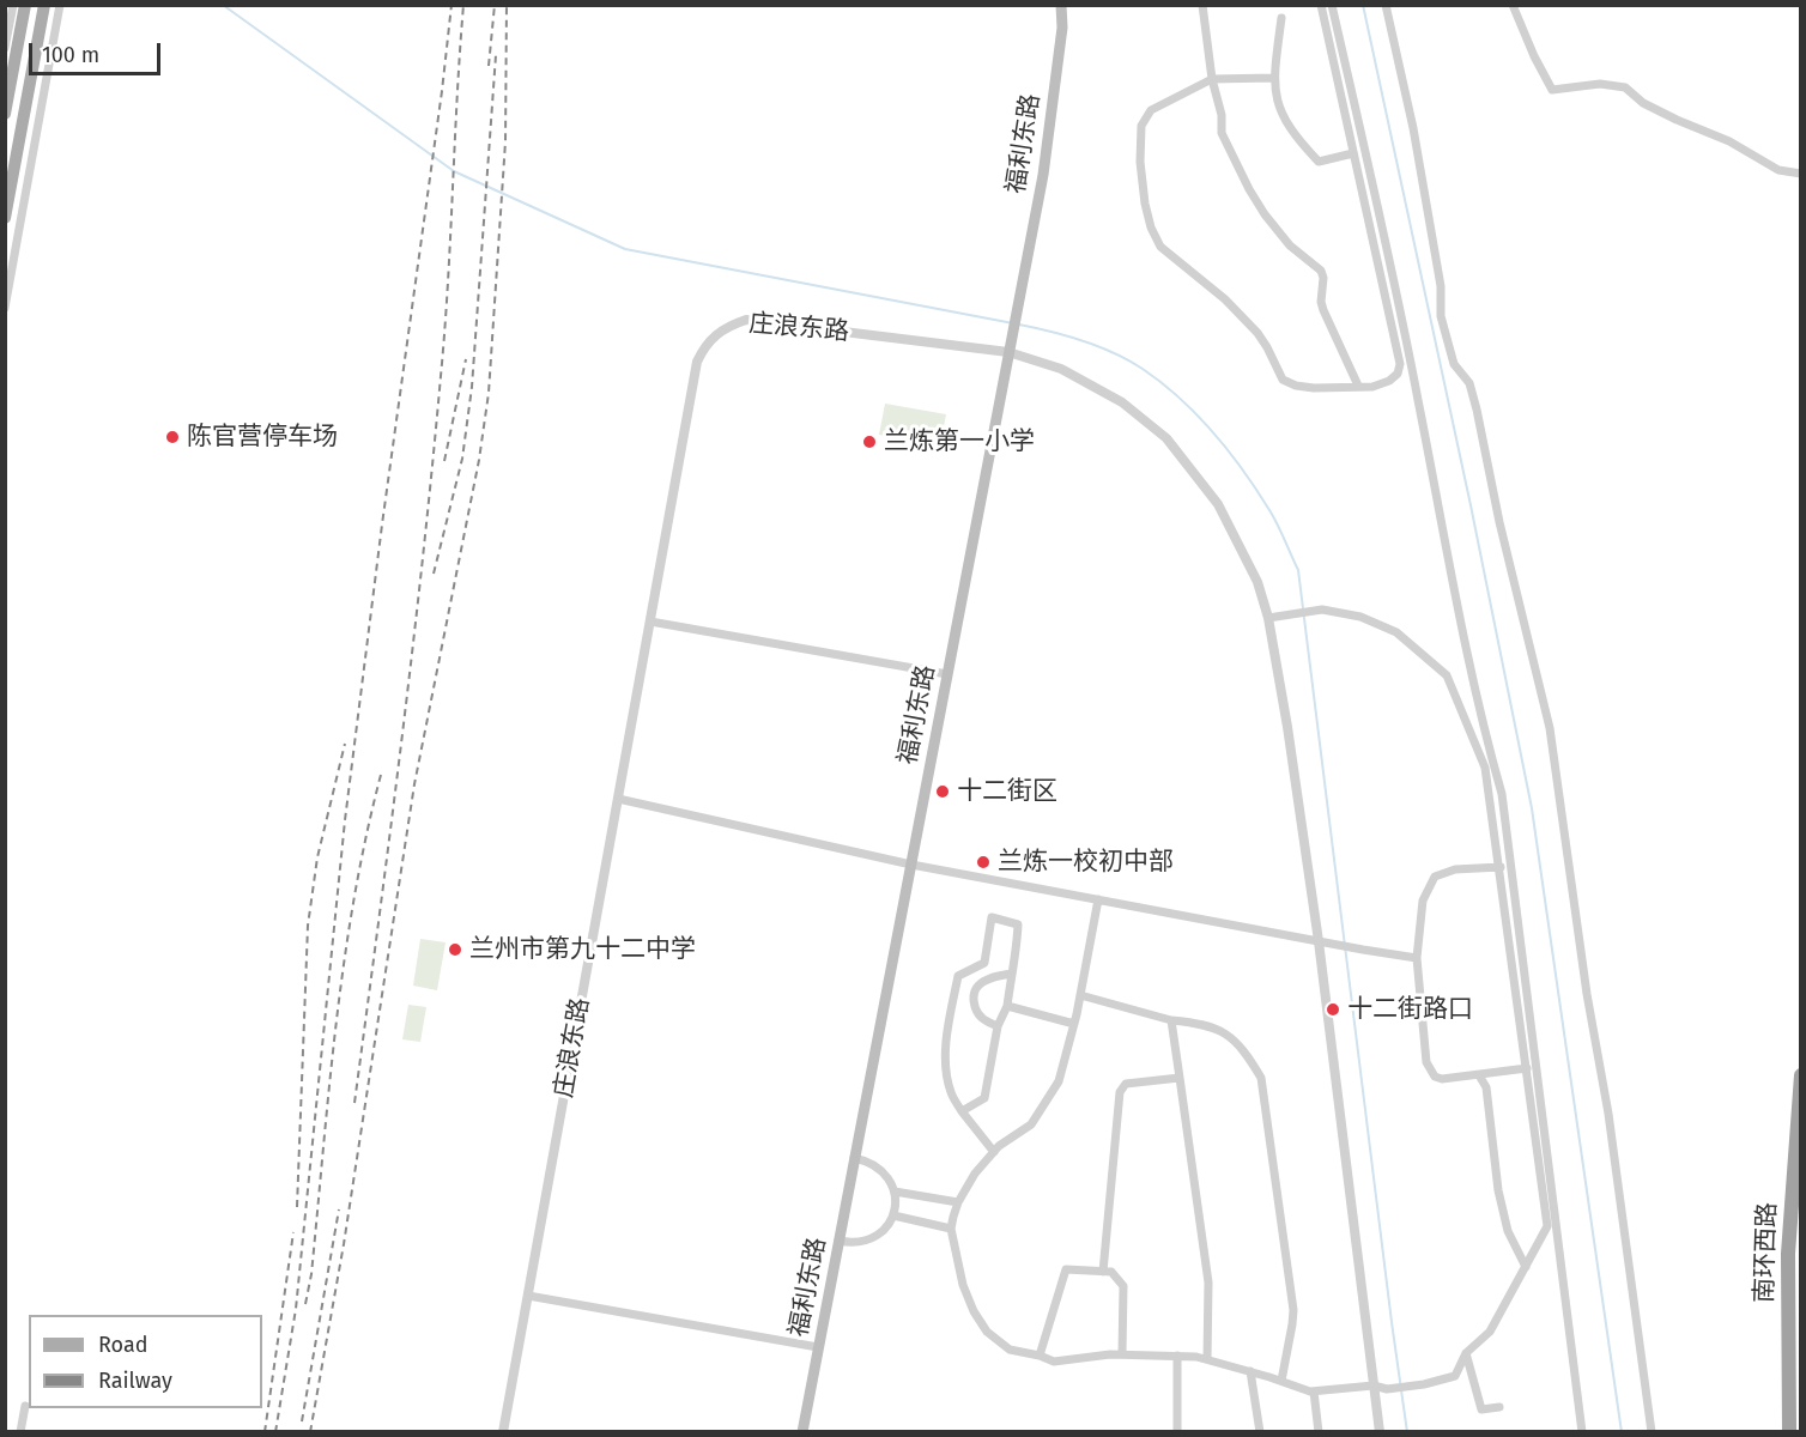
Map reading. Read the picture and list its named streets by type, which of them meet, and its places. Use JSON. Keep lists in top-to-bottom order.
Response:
{
  "streets": {
    "highway": ["南环西路"],
    "main road": ["福利东路"],
    "street": ["庄浪东路"]
  },
  "crossings": [
    ["福利东路", "庄浪东路"]
  ],
  "places": [
    "陈官营停车场",
    "兰炼第一小学",
    "十二街区",
    "兰炼一校初中部",
    "兰州市第九十二中学",
    "十二街路口"
  ],
  "legend": ["Road", "Railway"],
  "scale_bar": "100 m"
}
